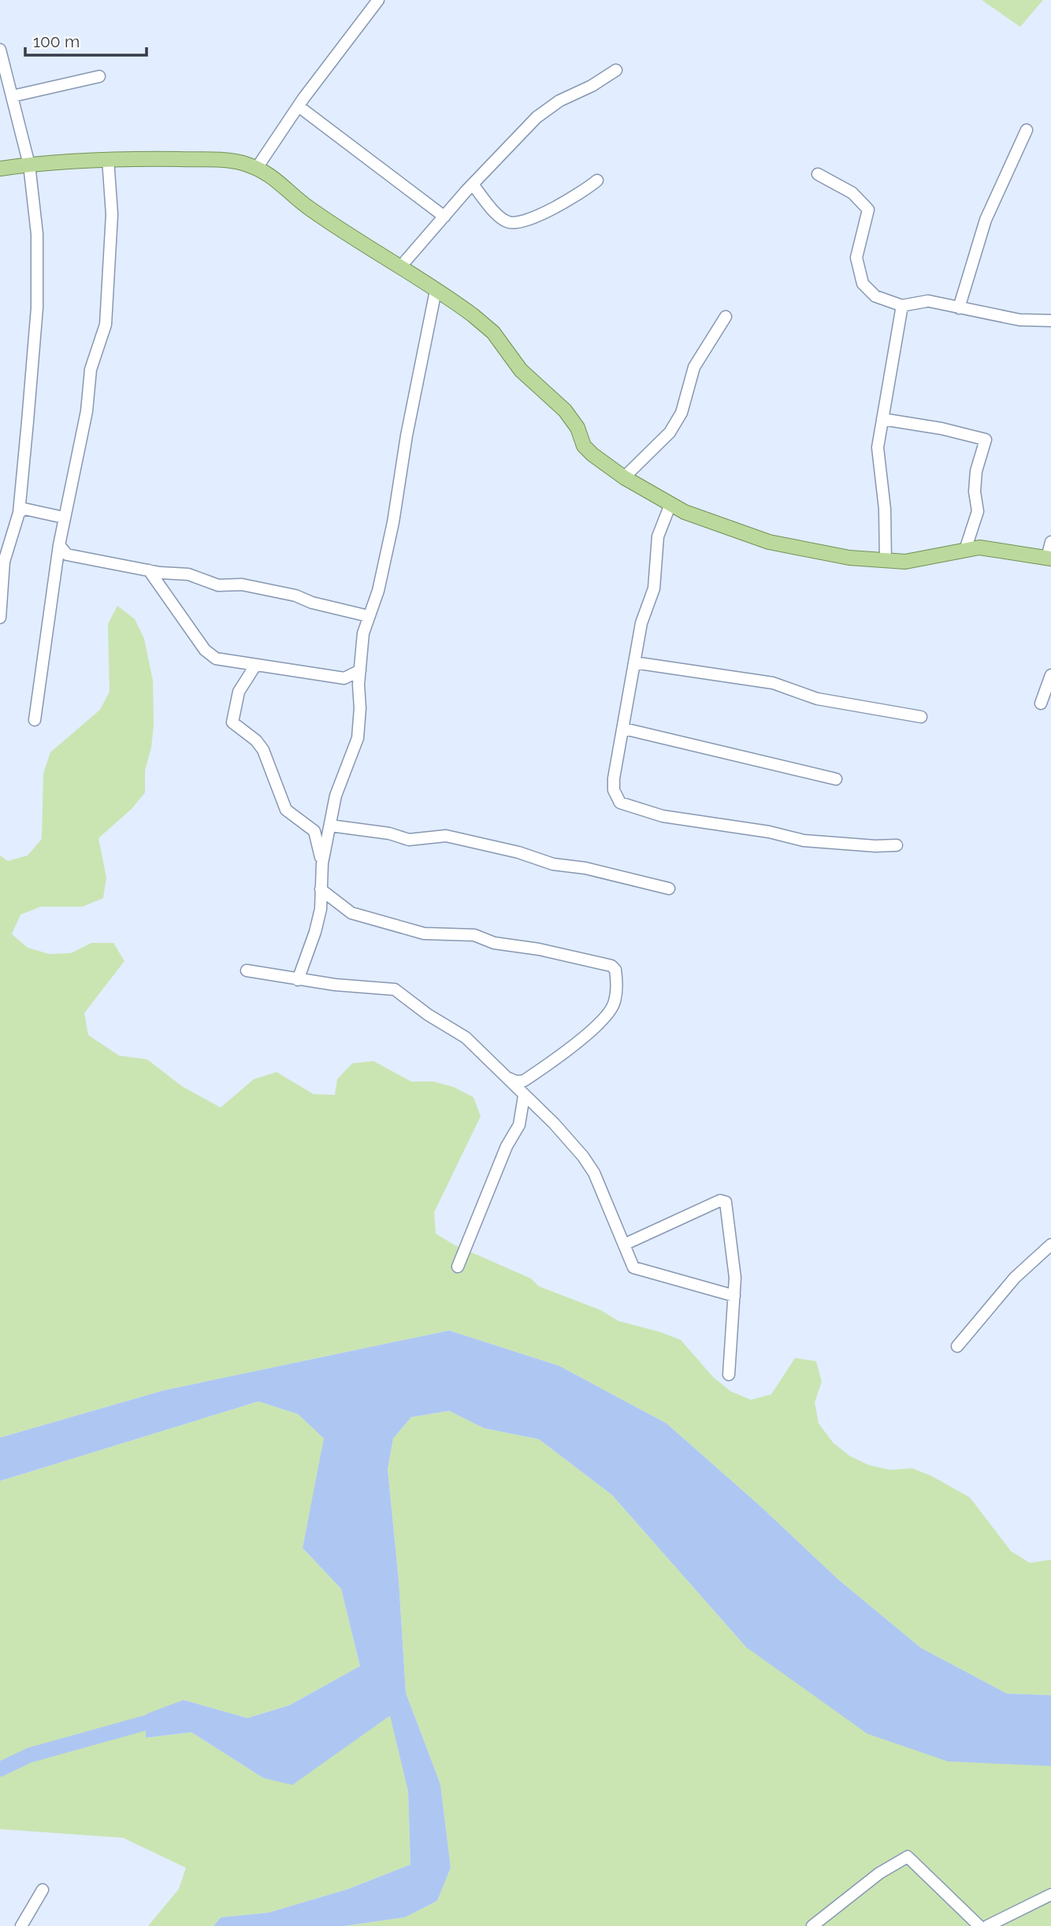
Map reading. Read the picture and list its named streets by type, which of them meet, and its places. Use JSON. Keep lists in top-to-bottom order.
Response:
{
  "scale_bar": "100 m"
}
